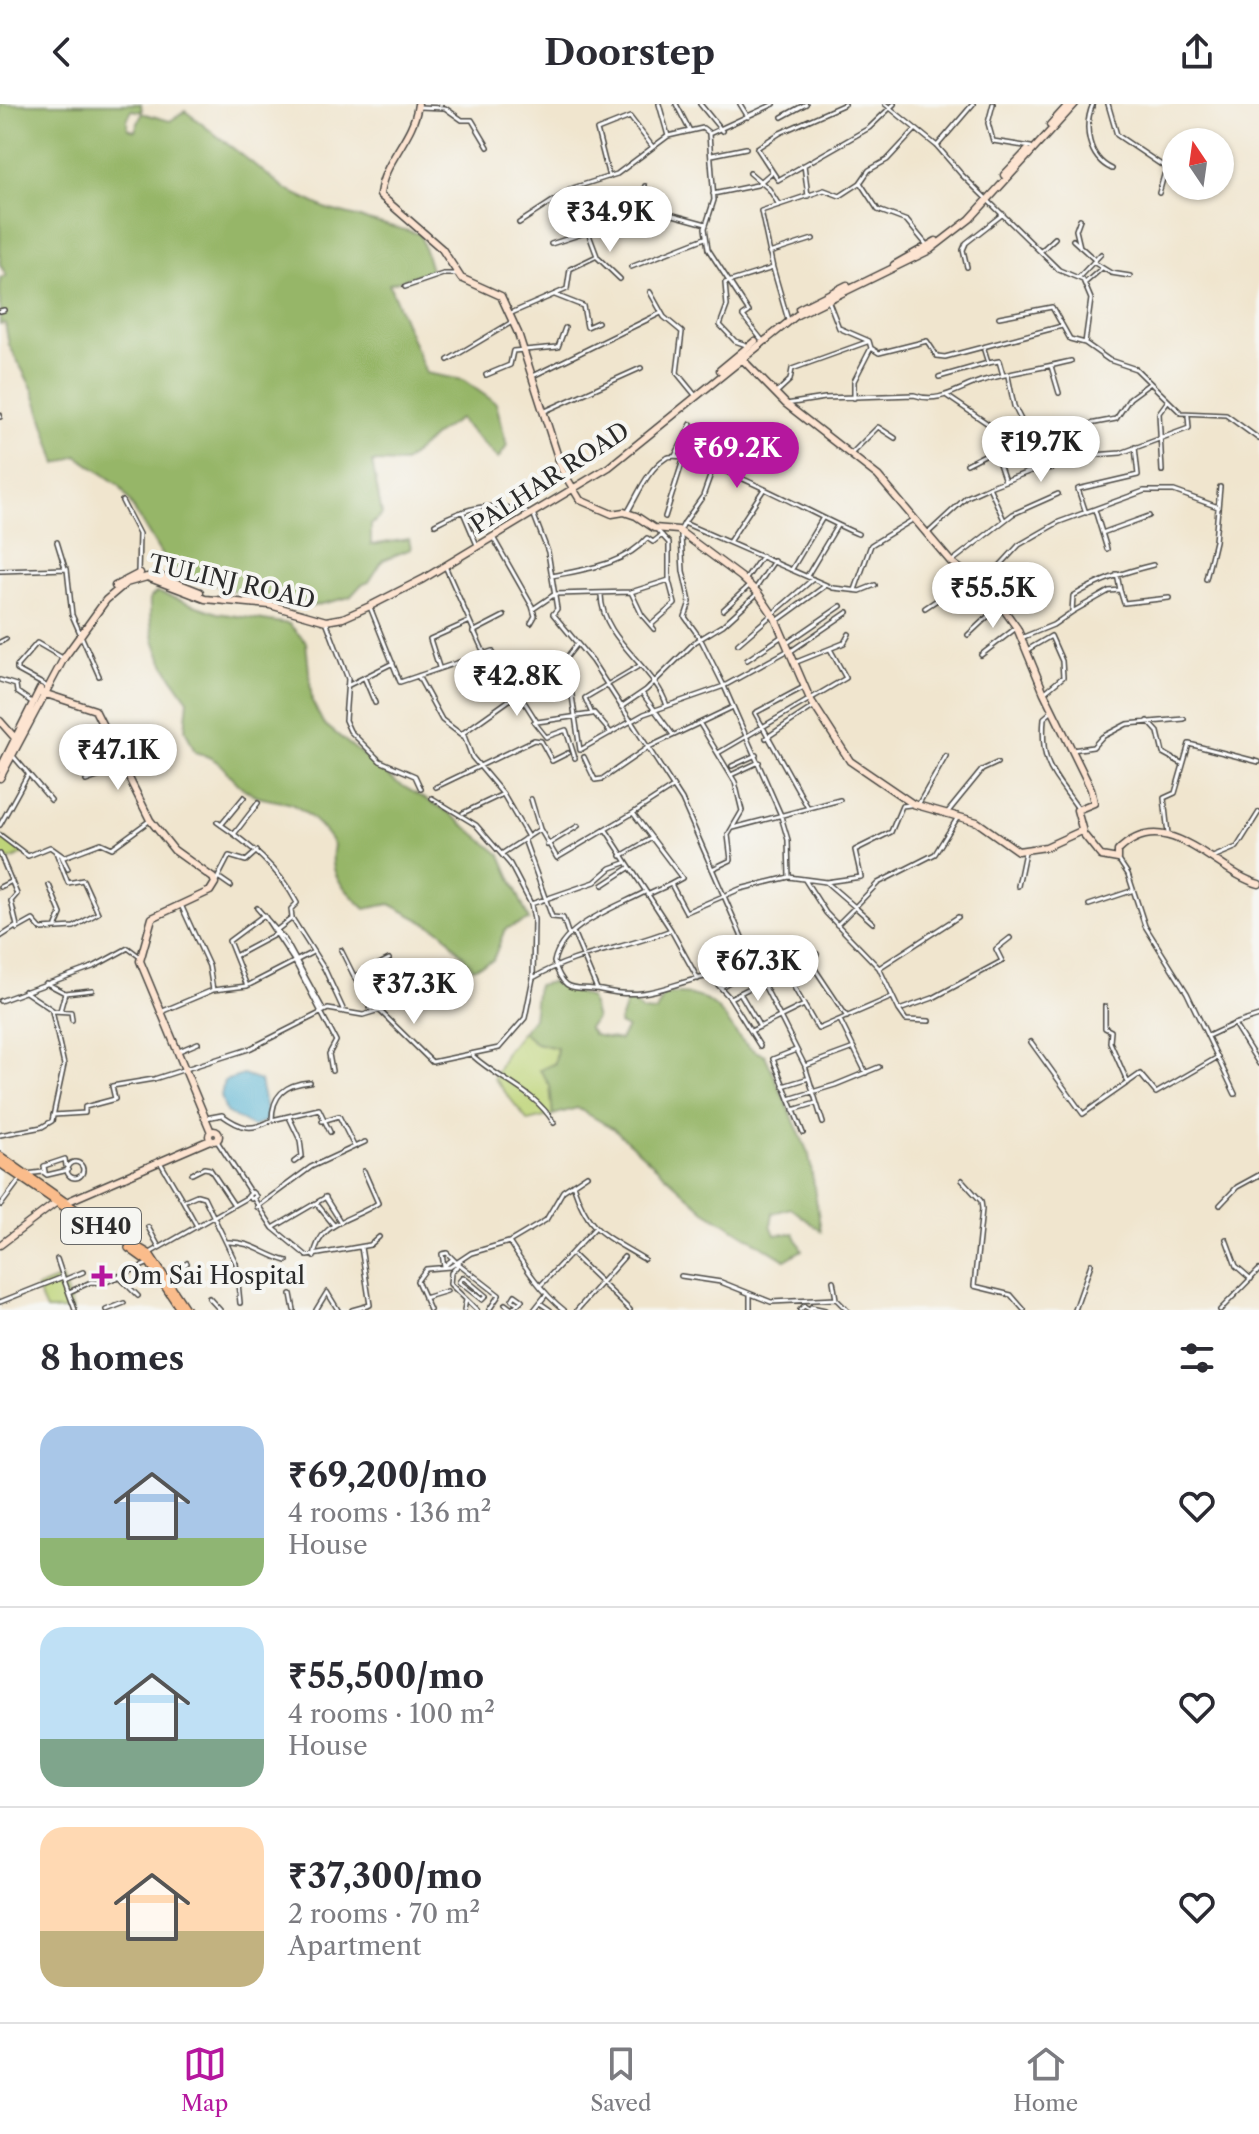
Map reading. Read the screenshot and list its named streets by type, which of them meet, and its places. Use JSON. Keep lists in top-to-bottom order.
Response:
{
  "streets": {
    "main road": ["SH40"],
    "street": ["PALHAR ROAD", "TULINJ ROAD"]
  },
  "crossings": [
    ["PALHAR ROAD", "TULINJ ROAD"]
  ],
  "places": {
    "health": ["Om Sai Hospital"]
  },
  "north": "top",
  "page": {
    "header": "Doorstep",
    "price": [
      "₹34.9K",
      "₹19.7K",
      "₹69.2K",
      "₹55.5K",
      "₹42.8K",
      "₹47.1K",
      "₹67.3K",
      "₹37.3K"
    ],
    "heading": "8 homes",
    "list": [
      {
        "name": "₹69,200/mo",
        "note": "4 rooms · 136 m² · House"
      },
      {
        "name": "₹55,500/mo",
        "note": "4 rooms · 100 m² · House"
      },
      {
        "name": "₹37,300/mo",
        "note": "2 rooms · 70 m² · Apartment"
      }
    ],
    "tabs": ["Map", "Saved", "Home"]
  }
}
